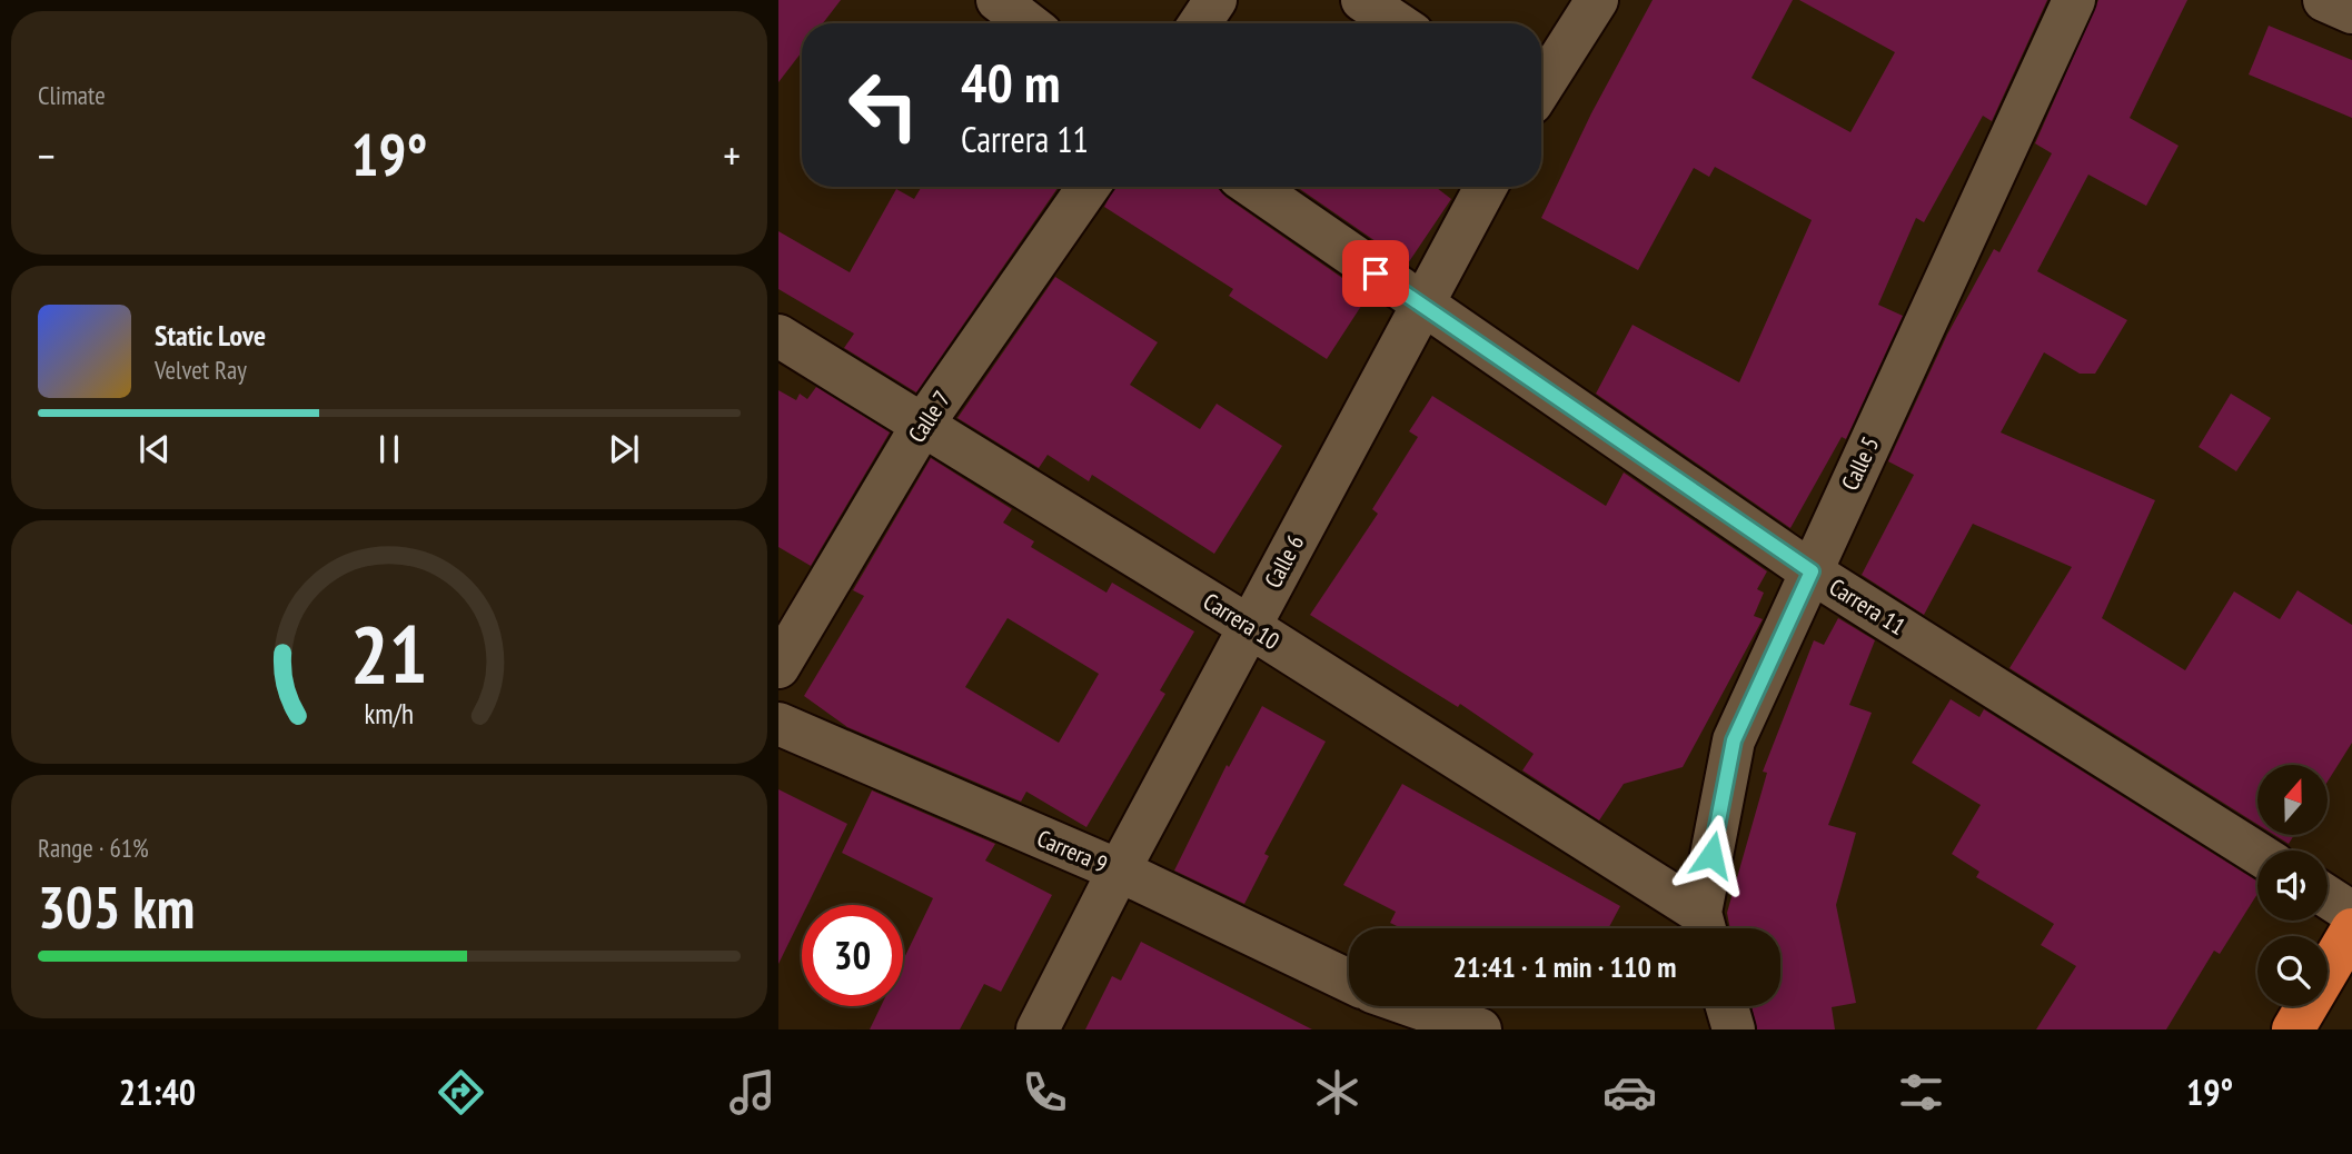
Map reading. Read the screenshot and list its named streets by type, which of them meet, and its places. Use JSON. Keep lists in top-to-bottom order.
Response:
{
  "streets": {
    "street": [
      "Calle 7",
      "Calle 5",
      "Calle 6",
      "Carrera 11",
      "Carrera 10",
      "Carrera 9"
    ]
  },
  "crossings": [
    ["Calle 7", "Carrera 10"],
    ["Calle 5", "Carrera 11"],
    ["Calle 5", "Carrera 10"],
    ["Calle 6", "Carrera 11"],
    ["Calle 6", "Carrera 10"],
    ["Calle 6", "Carrera 9"]
  ],
  "north": "top",
  "page": {
    "tile": [
      "Climate",
      ["Range · 61%", "305 km"]
    ],
    "turn": ["40 m", "Carrera 11"],
    "heat": ["−", "19°", "+"],
    "song": ["Static Love", "Velvet Ray"],
    "limit": "30",
    "trip": "21:41 · 1 min · 110 m",
    "tabs": ["21:40", "19°"],
    "gauge": ["21", "km/h"]
  }
}
